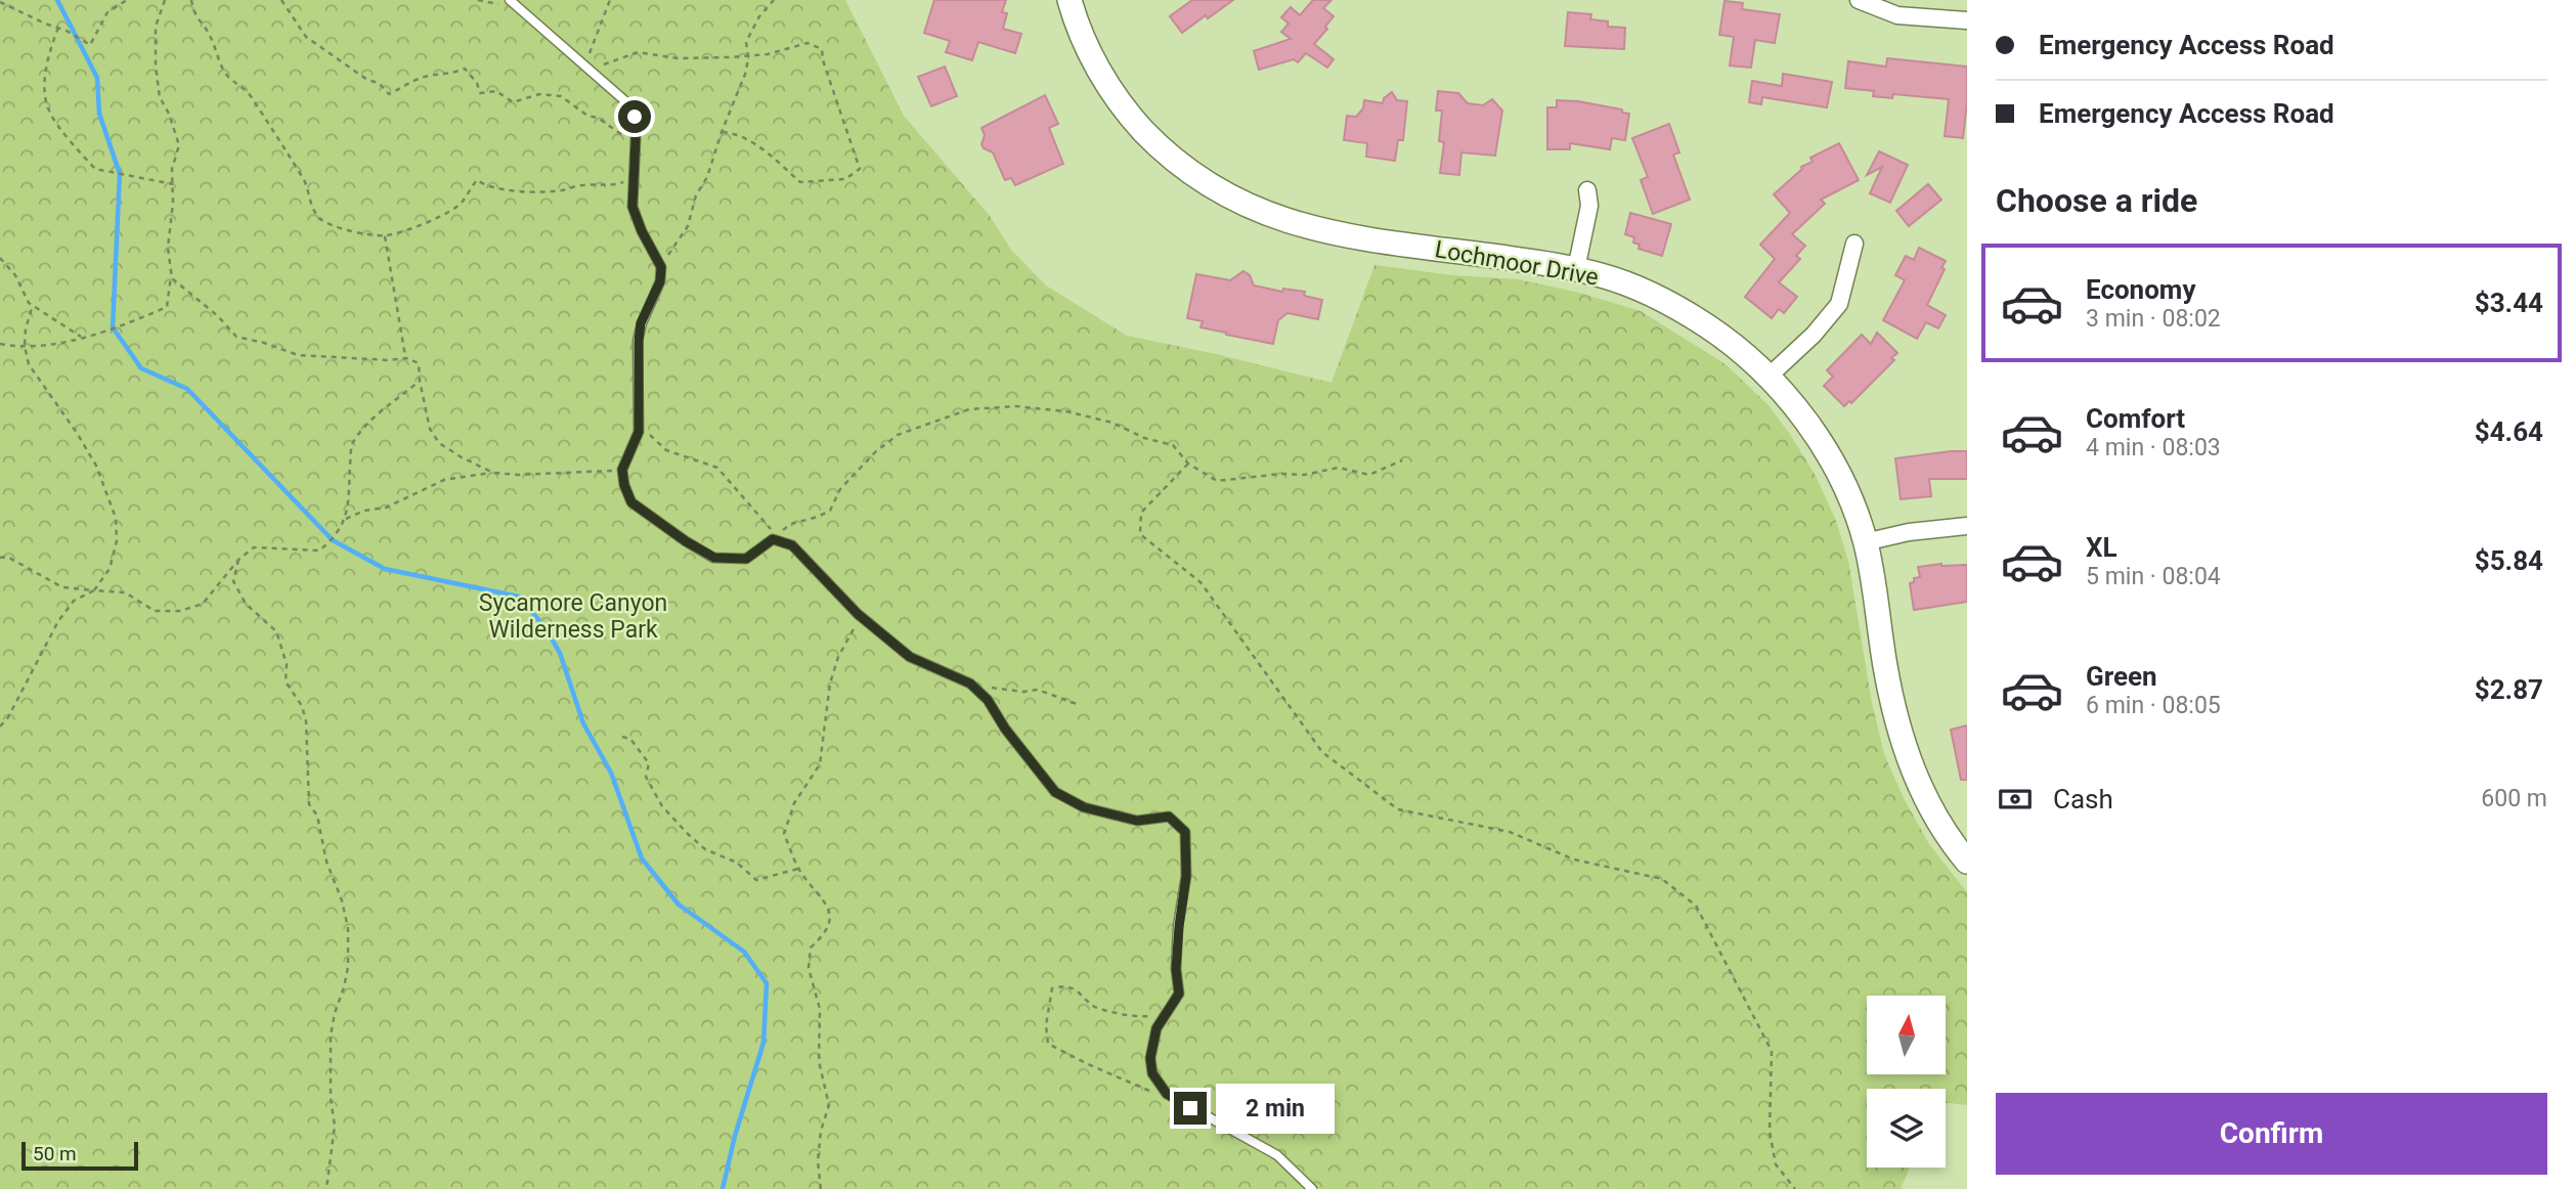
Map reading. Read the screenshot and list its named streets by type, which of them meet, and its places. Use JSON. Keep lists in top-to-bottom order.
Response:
{
  "streets": {
    "street": ["Lochmoor Drive"]
  },
  "parks": ["Sycamore Canyon Wilderness Park"],
  "scale_bar": "50 m",
  "north": "top",
  "page": {
    "banner": ["Emergency Access Road", "Emergency Access Road"],
    "heading": "Choose a ride",
    "list": [
      {
        "name": "Economy",
        "note": "3 min · 08:02",
        "value": "$3.44"
      },
      {
        "name": "Comfort",
        "note": "4 min · 08:03",
        "value": "$4.64"
      },
      {
        "name": "XL",
        "note": "5 min · 08:04",
        "value": "$5.84"
      },
      {
        "name": "Green",
        "note": "6 min · 08:05",
        "value": "$2.87"
      }
    ],
    "pay": ["Cash", "600 m"],
    "buttons": "Confirm",
    "bubble": "2 min",
    "scale": "50 m"
  }
}
